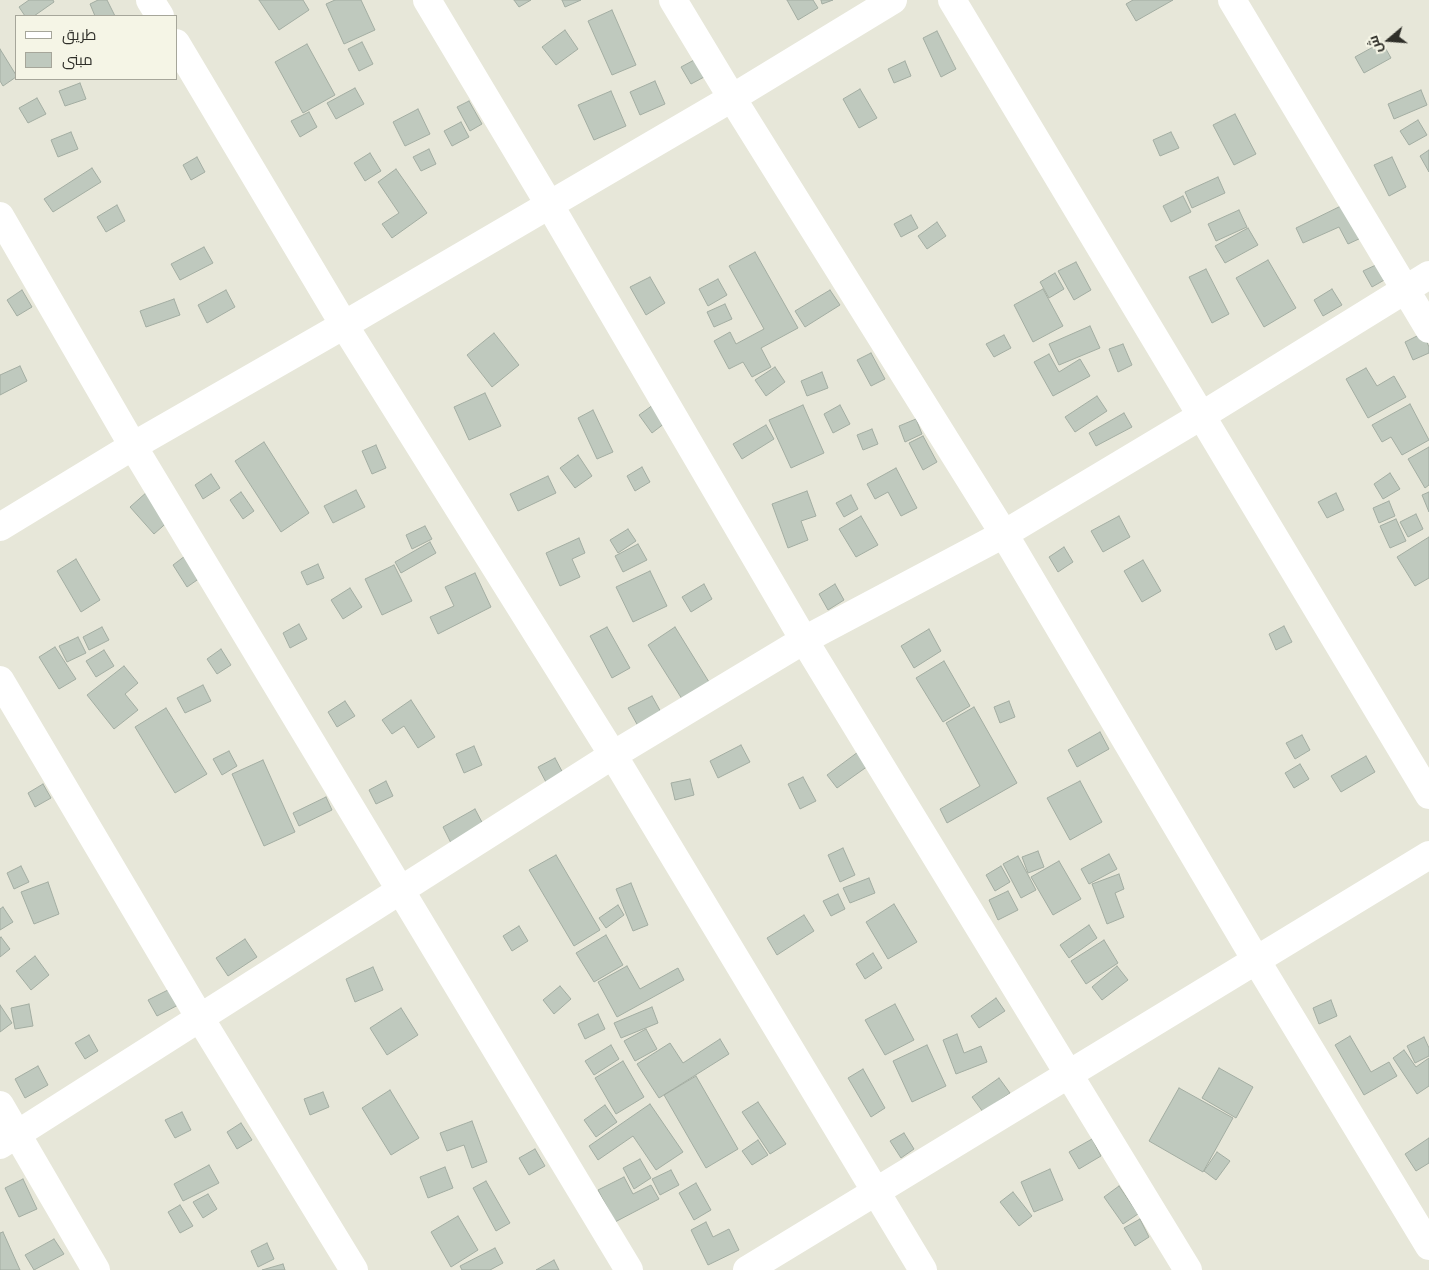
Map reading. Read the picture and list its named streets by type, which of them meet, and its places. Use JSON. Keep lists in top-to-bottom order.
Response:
{
  "legend": ["طريق", "مبنى"],
  "north": "left"
}
